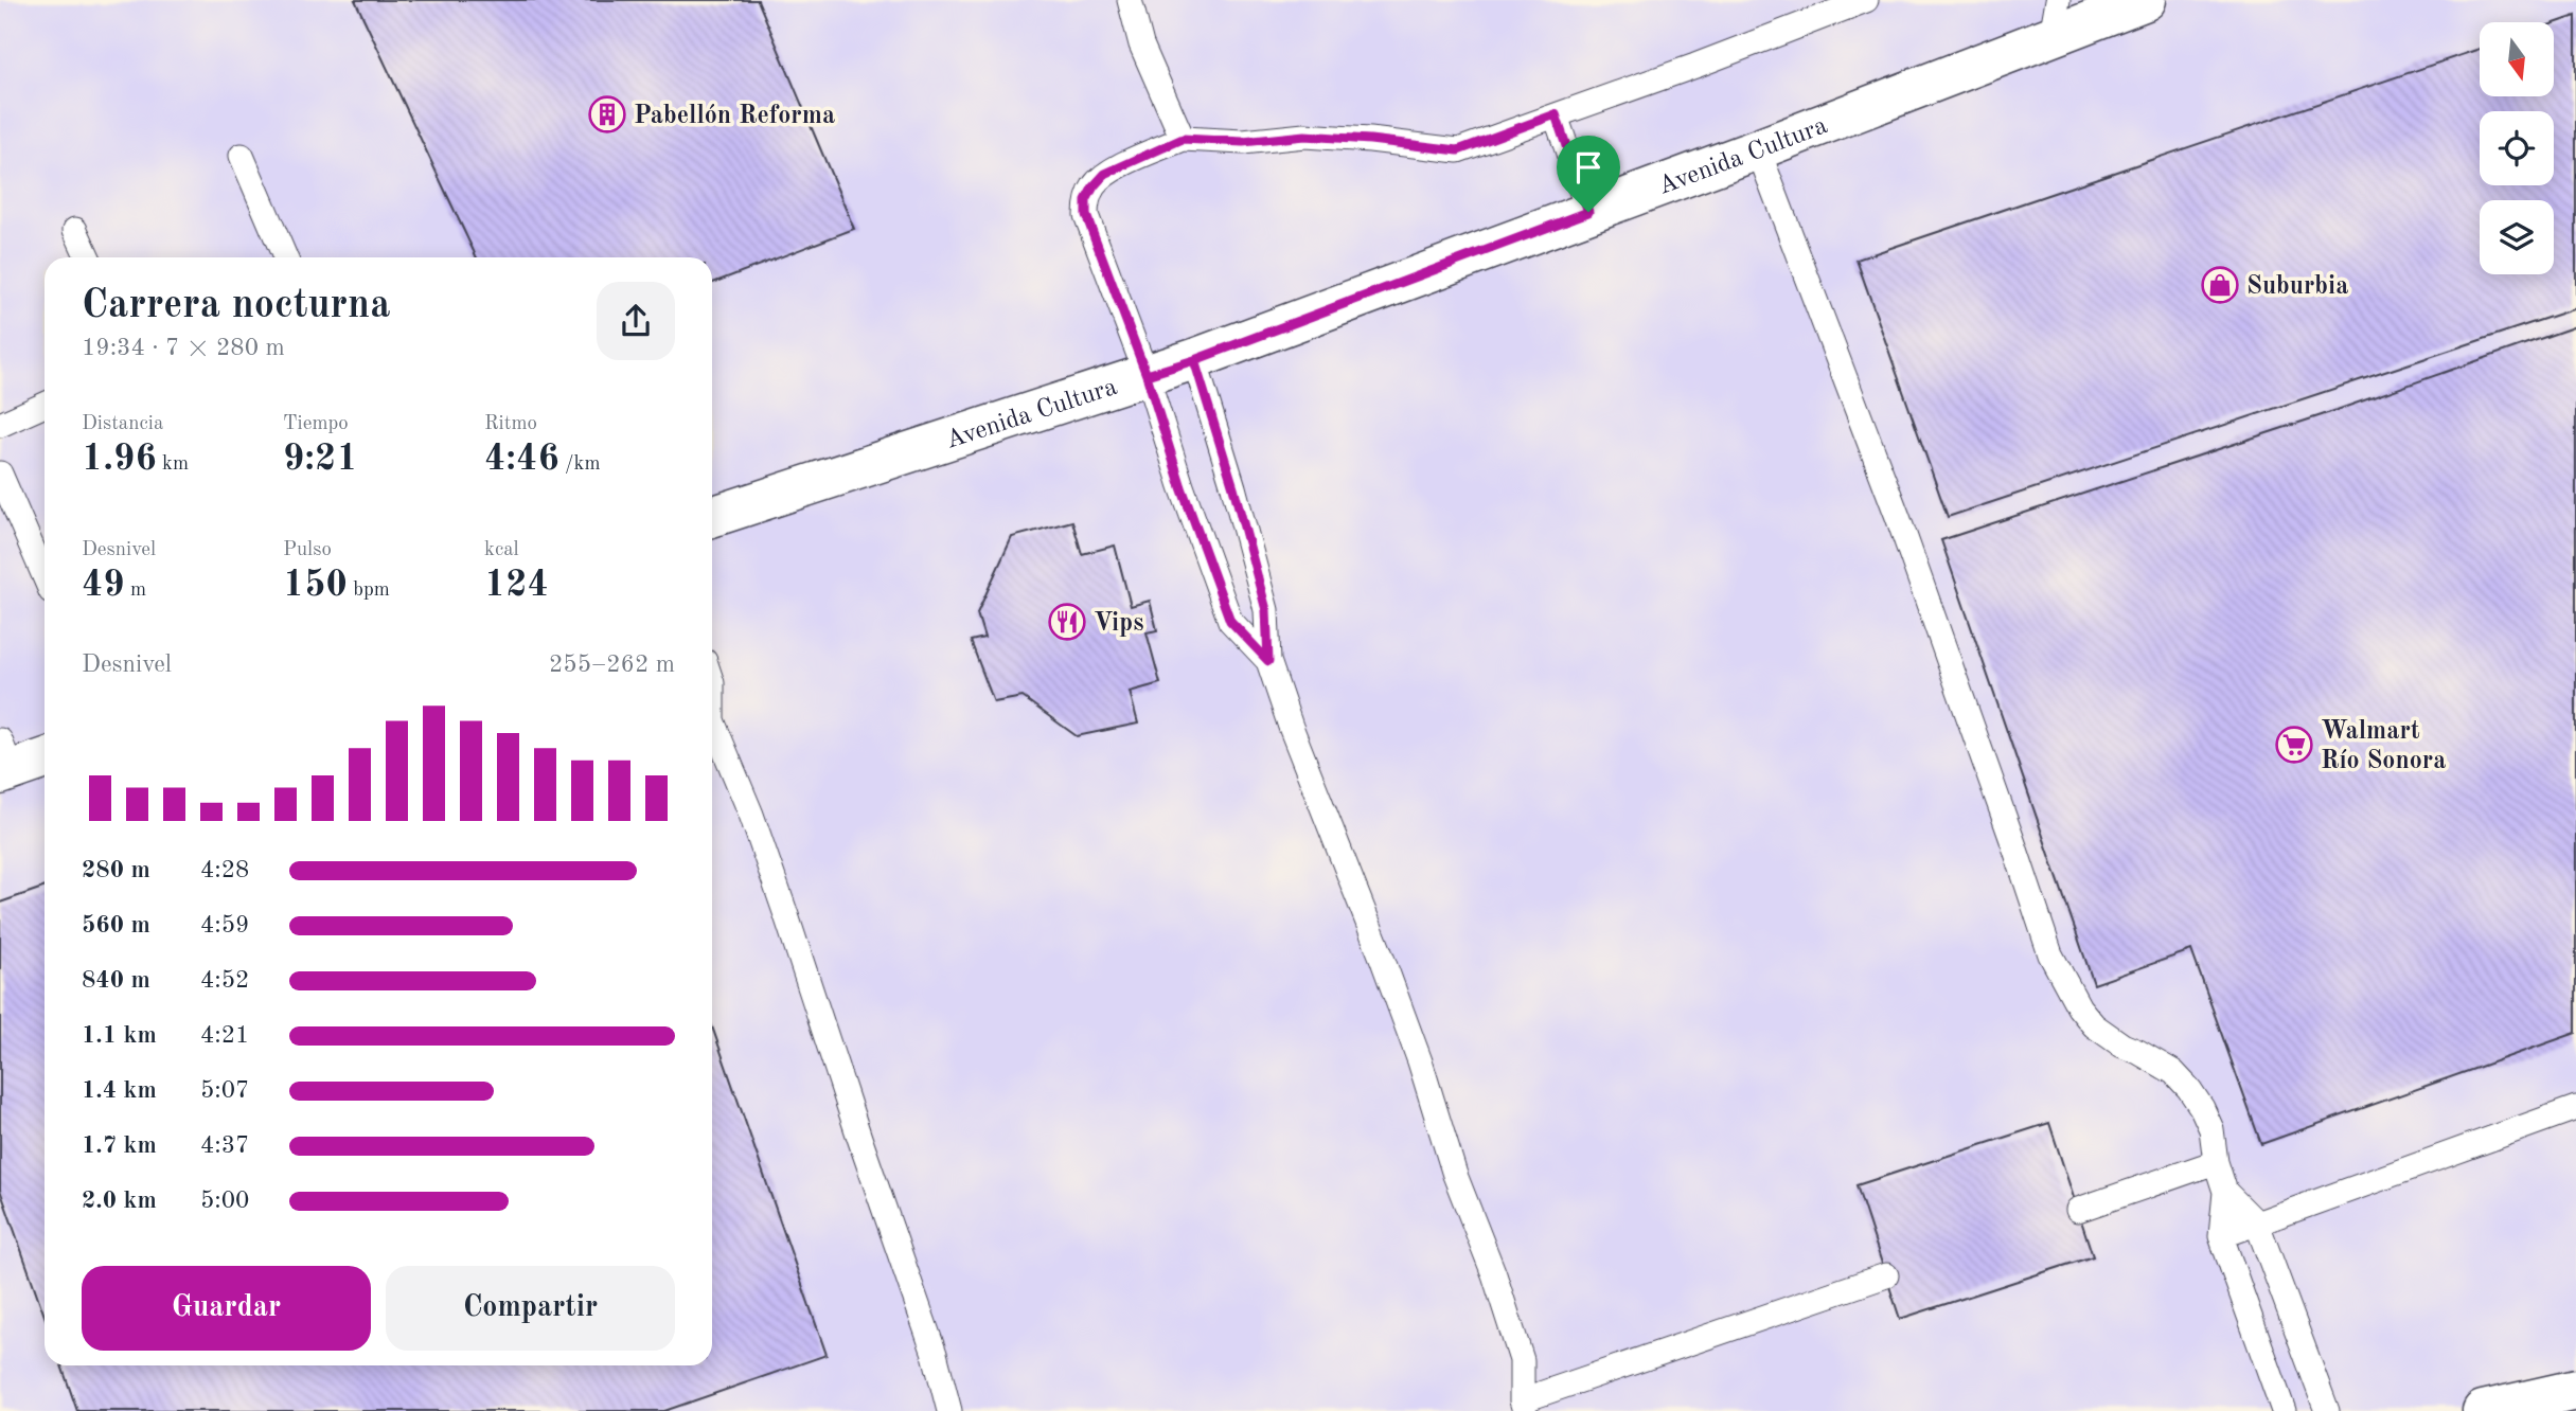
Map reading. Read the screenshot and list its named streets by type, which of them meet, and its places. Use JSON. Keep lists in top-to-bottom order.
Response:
{
  "streets": {
    "street": ["Avenida Cultura"]
  },
  "places": {
    "building": ["Pabellón Reforma"],
    "shop": ["Suburbia"],
    "restaurant": ["Vips"],
    "supermarket": ["Walmart Río Sonora"]
  },
  "north": "bottom",
  "page": {
    "heading": ["Carrera nocturna", "19:34 · 7 × 280 m"],
    "stats": [
      ["Distancia", "1.96 km"],
      ["Tiempo", "9:21"],
      ["Ritmo", "4:46 /km"],
      ["Desnivel", "49 m"],
      ["Pulso", "150 bpm"],
      ["kcal", "124"]
    ],
    "chart": ["Desnivel", "255–262 m"],
    "list": [
      {
        "name": "280 m",
        "note": "4:28"
      },
      {
        "name": "560 m",
        "note": "4:59"
      },
      {
        "name": "840 m",
        "note": "4:52"
      },
      {
        "name": "1.1 km",
        "note": "4:21"
      },
      {
        "name": "1.4 km",
        "note": "5:07"
      },
      {
        "name": "1.7 km",
        "note": "4:37"
      },
      {
        "name": "2.0 km",
        "note": "5:00"
      }
    ],
    "buttons": ["Guardar", "Compartir"]
  }
}
